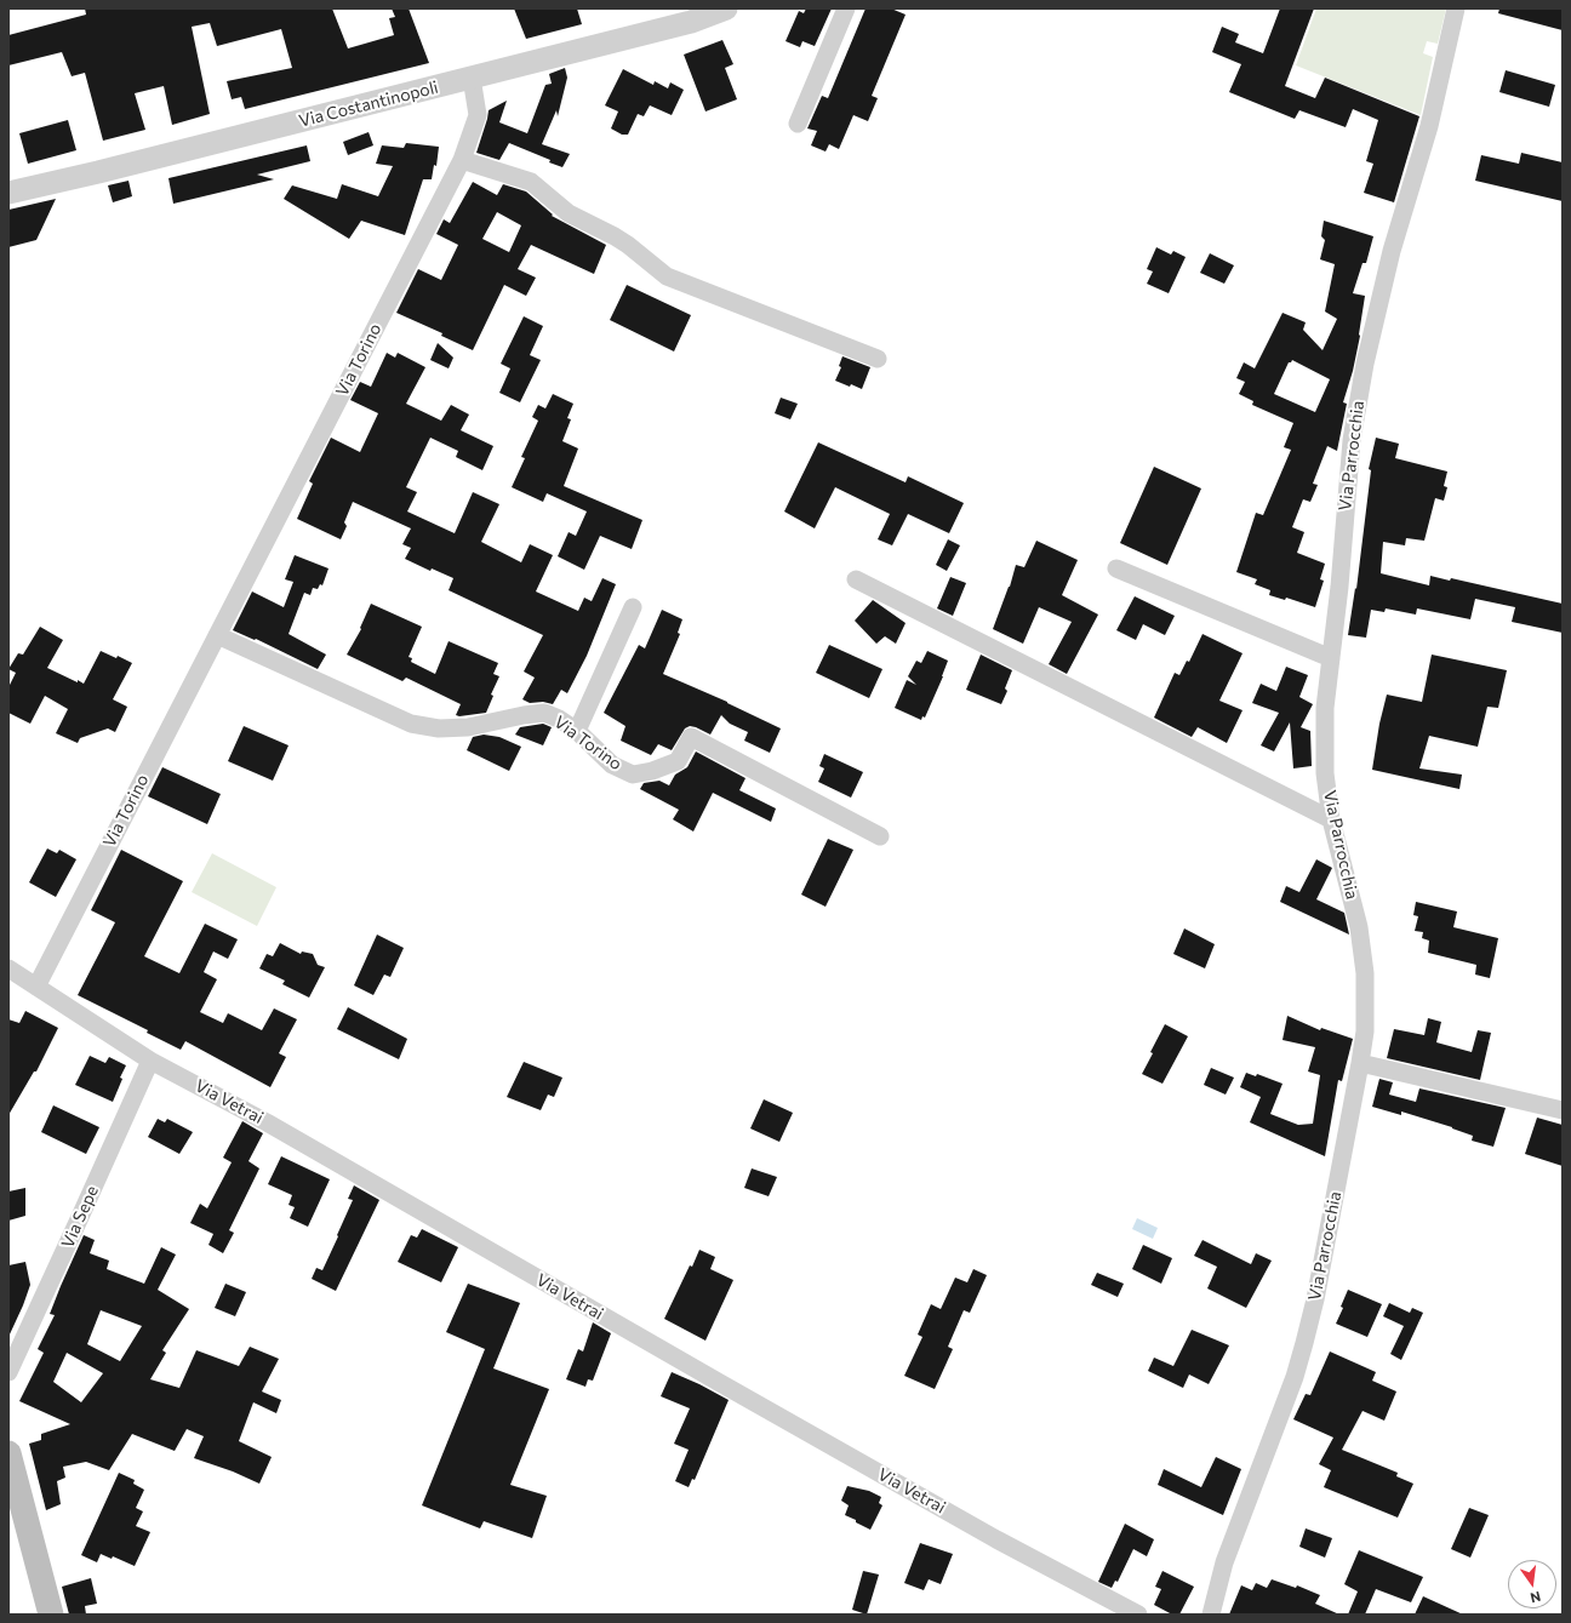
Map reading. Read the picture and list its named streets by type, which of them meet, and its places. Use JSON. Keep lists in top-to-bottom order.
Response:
{
  "streets": {
    "street": [
      "Via Costantinopoli",
      "Via Torino",
      "Via Parrocchia",
      "Via Vetrai",
      "Via Sepe"
    ]
  },
  "crossings": [
    ["Via Costantinopoli", "Via Torino"],
    ["Via Torino", "Via Vetrai"],
    ["Via Vetrai", "Via Sepe"]
  ],
  "north": "bottom"
}
